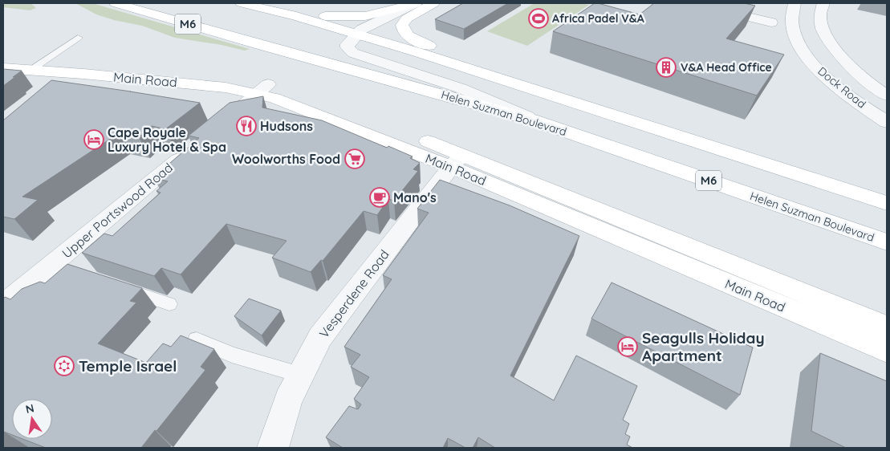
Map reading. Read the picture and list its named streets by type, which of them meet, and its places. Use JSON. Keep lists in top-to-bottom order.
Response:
{
  "streets": {
    "main road": ["M6", "Main Road", "Helen Suzman Boulevard"],
    "street": ["Dock Road", "Upper Portswood Road", "Vesperdene Road"]
  },
  "crossings": [
    ["Main Road", "Vesperdene Road"]
  ],
  "places": {
    "sports": ["Africa Padel V&A"],
    "building": ["V&A Head Office"],
    "restaurant": ["Hudsons"],
    "hotel": ["Cape Royale Luxury Hotel & Spa", "Seagulls Holiday Apartment"],
    "supermarket": ["Woolworths Food"],
    "cafe": ["Mano's"],
    "synagogue": ["Temple Israel"]
  },
  "north": "top"
}
